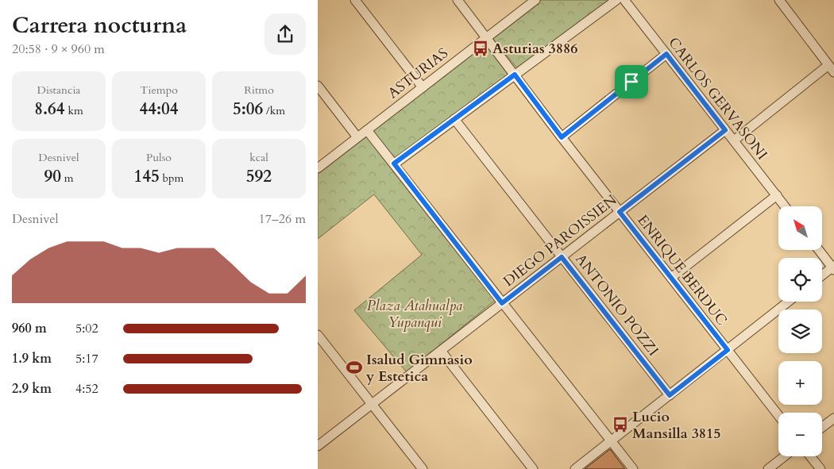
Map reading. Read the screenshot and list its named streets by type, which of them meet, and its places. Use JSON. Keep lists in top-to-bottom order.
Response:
{
  "streets": {
    "street": [
      "ASTURIAS",
      "CARLOS GERVASONI",
      "DIEGO PAROISSIEN",
      "ENRIQUE BERDUC",
      "ANTONIO POZZI"
    ]
  },
  "crossings": [
    ["ASTURIAS", "ENRIQUE BERDUC"],
    ["CARLOS GERVASONI", "DIEGO PAROISSIEN"],
    ["DIEGO PAROISSIEN", "ENRIQUE BERDUC"],
    ["DIEGO PAROISSIEN", "ANTONIO POZZI"]
  ],
  "parks": ["Plaza Atahualpa Yupanqui"],
  "places": {
    "bus stop": ["Asturias 3886", "Lucio Mansilla 3815"],
    "sports": ["Isalud Gimnasio y Estetica"]
  },
  "north": "top left",
  "page": {
    "heading": ["Carrera nocturna", "20:58 · 9 × 960 m"],
    "stats": [
      ["Distancia", "8.64 km"],
      ["Tiempo", "44:04"],
      ["Ritmo", "5:06 /km"],
      ["Desnivel", "90 m"],
      ["Pulso", "145 bpm"],
      ["kcal", "592"]
    ],
    "chart": ["Desnivel", "17–26 m"],
    "map_buttons": ["+", "−"],
    "list": [
      {
        "name": "960 m",
        "note": "5:02"
      },
      {
        "name": "1.9 km",
        "note": "5:17"
      },
      {
        "name": "2.9 km",
        "note": "4:52"
      }
    ]
  }
}
